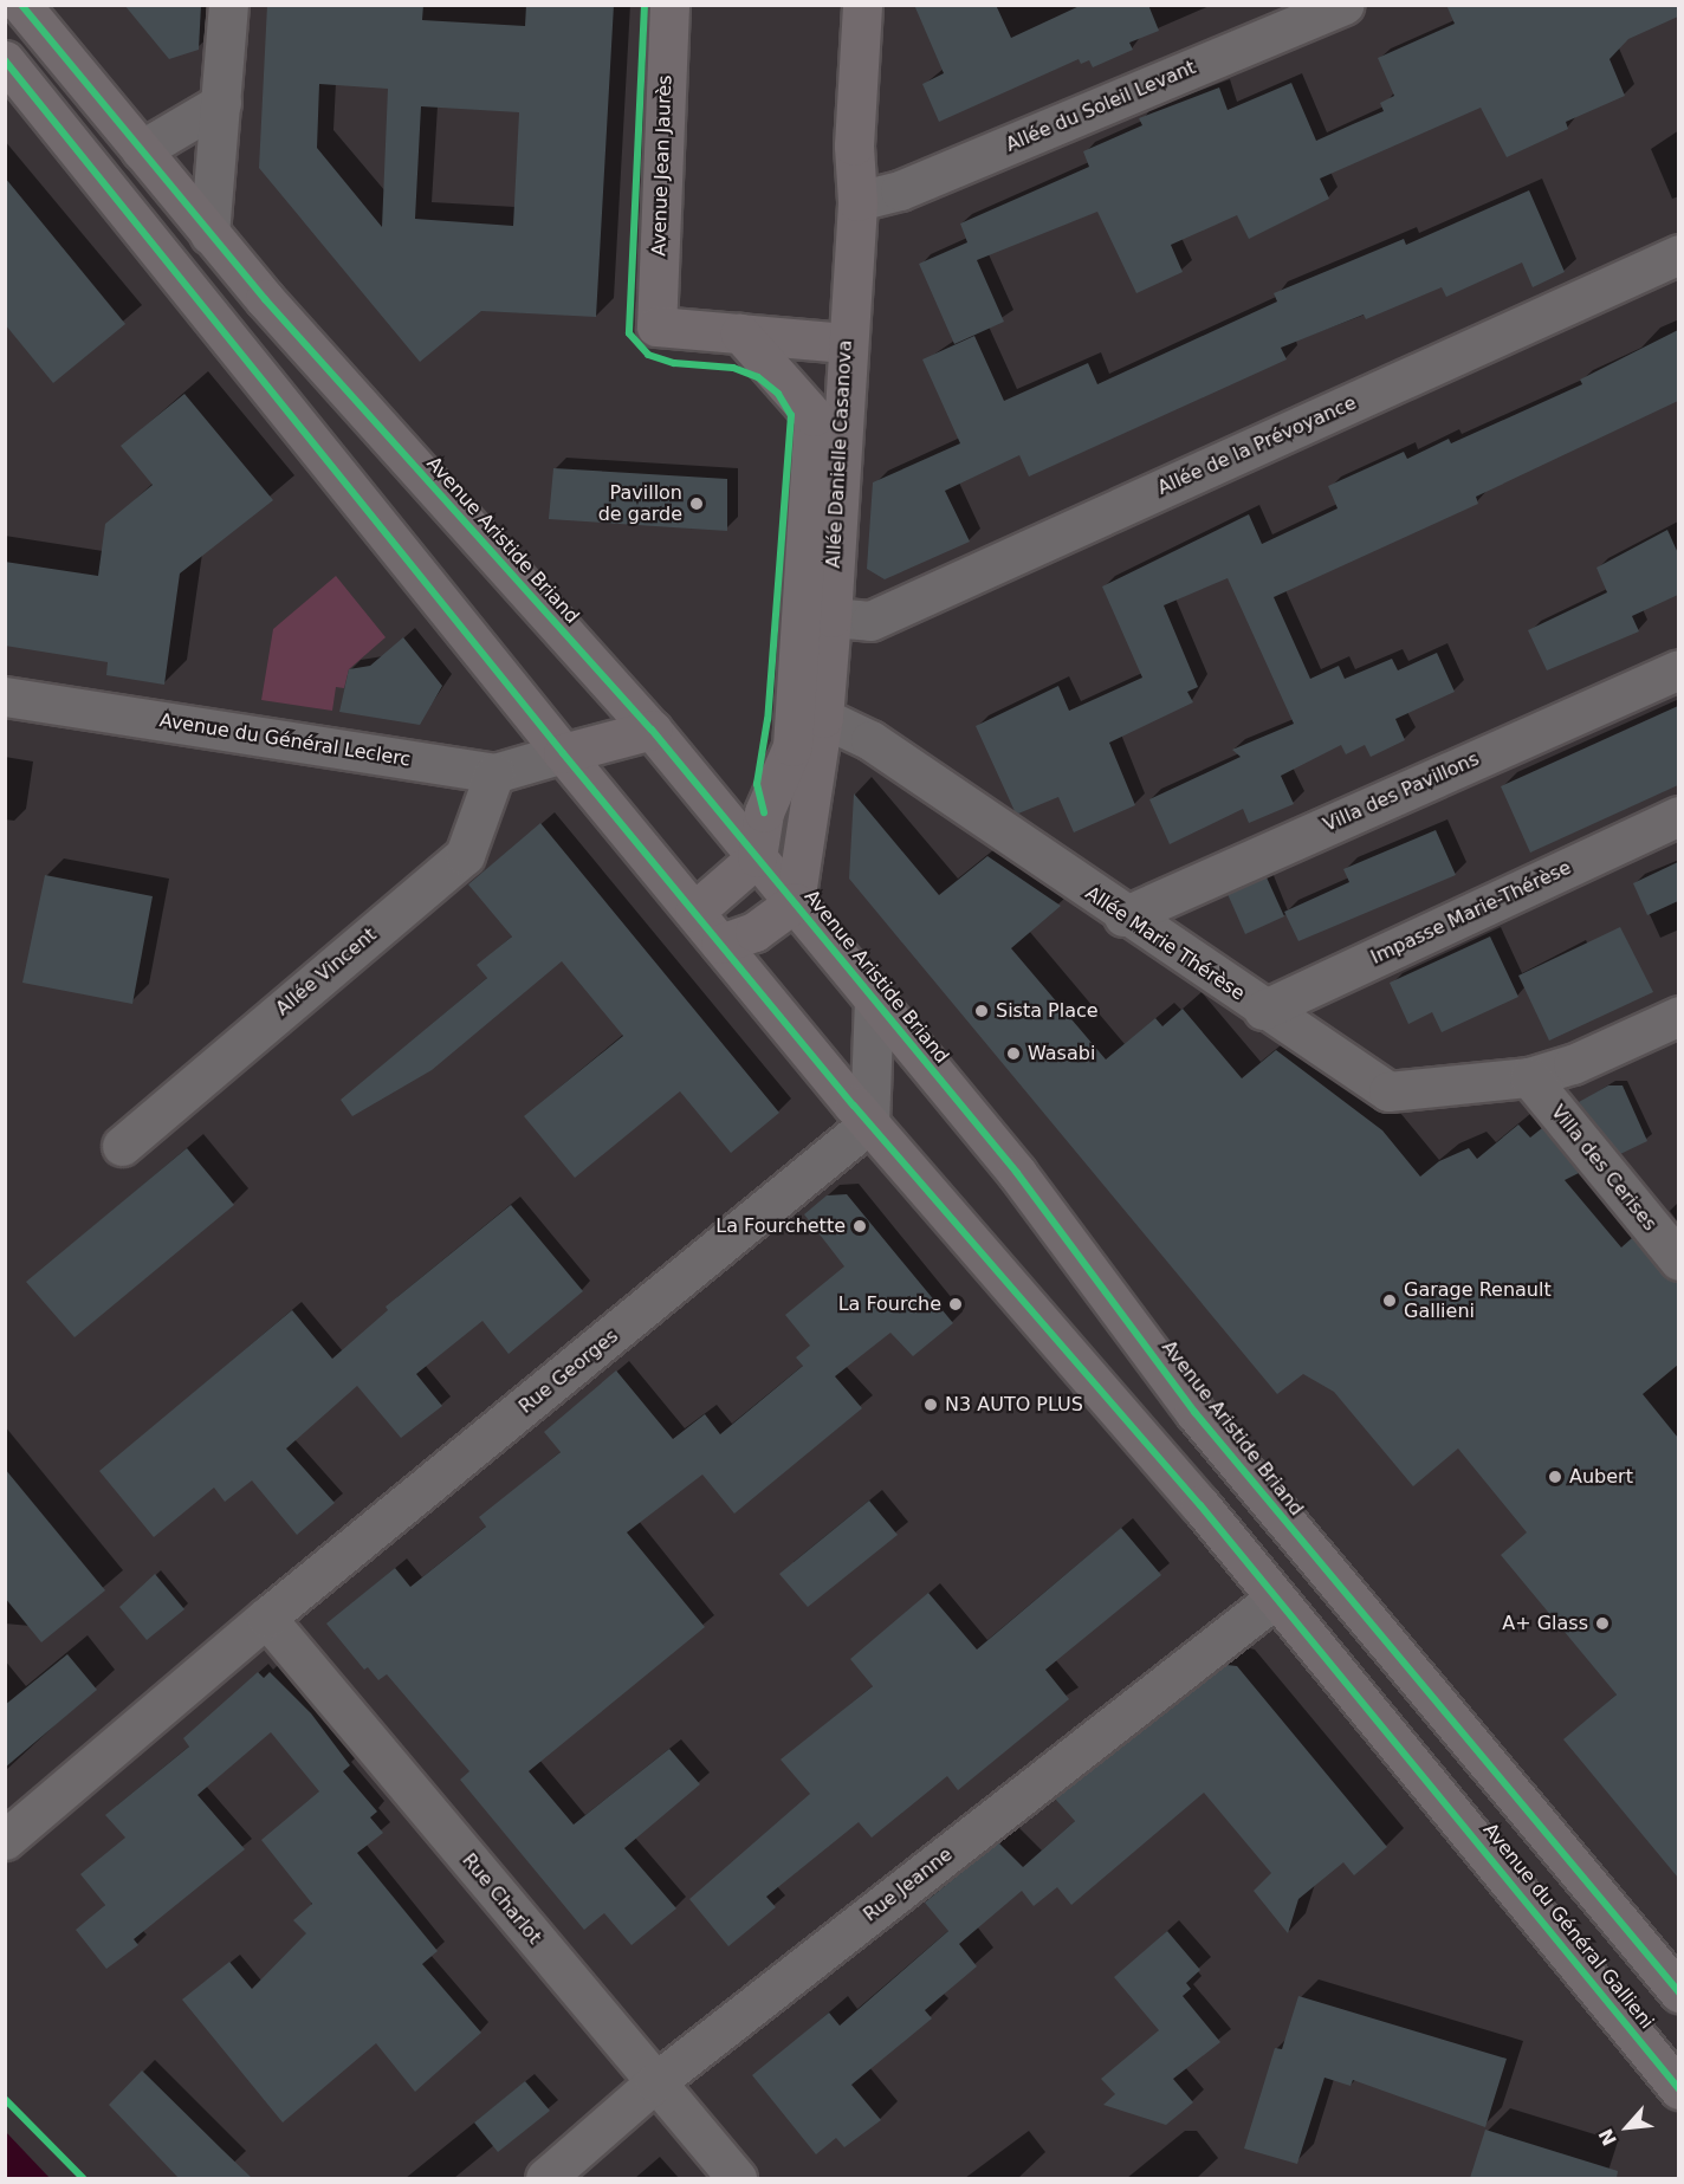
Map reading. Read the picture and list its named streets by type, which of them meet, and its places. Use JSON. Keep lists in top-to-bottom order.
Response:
{
  "streets": {
    "main road": [
      "Avenue Jean Jaurès",
      "Allée Danielle Casanova",
      "Avenue Aristide Briand",
      "Avenue du Général Gallieni"
    ],
    "street": [
      "Allée du Soleil Levant",
      "Allée de la Prévoyance",
      "Avenue du Général Leclerc",
      "Villa des Pavillons",
      "Impasse Marie-Thérèse",
      "Allée Marie Thérèse",
      "Allée Vincent",
      "Villa des Cerises",
      "Rue Georges",
      "Rue Jeanne",
      "Rue Charlot"
    ]
  },
  "crossings": [
    ["Allée du Soleil Levant", "Allée Danielle Casanova"],
    ["Avenue Jean Jaurès", "Allée Danielle Casanova"],
    ["Allée de la Prévoyance", "Allée Danielle Casanova"],
    ["Allée Danielle Casanova", "Avenue Aristide Briand"],
    ["Allée Danielle Casanova", "Allée Marie Thérèse"],
    ["Avenue du Général Leclerc", "Allée Vincent"],
    ["Villa des Pavillons", "Allée Marie Thérèse"],
    ["Impasse Marie-Thérèse", "Allée Marie Thérèse"],
    ["Allée Marie Thérèse", "Villa des Cerises"],
    ["Rue Georges", "Rue Charlot"],
    ["Rue Jeanne", "Rue Charlot"],
    ["Rue Jeanne", "Avenue du Général Gallieni"]
  ],
  "places": [
    "Pavillon de garde",
    "Sista Place",
    "Wasabi",
    "La Fourchette",
    "Garage Renault Gallieni",
    "La Fourche",
    "N3 AUTO PLUS",
    "Aubert",
    "A+ Glass"
  ],
  "north": "bottom left"
}
